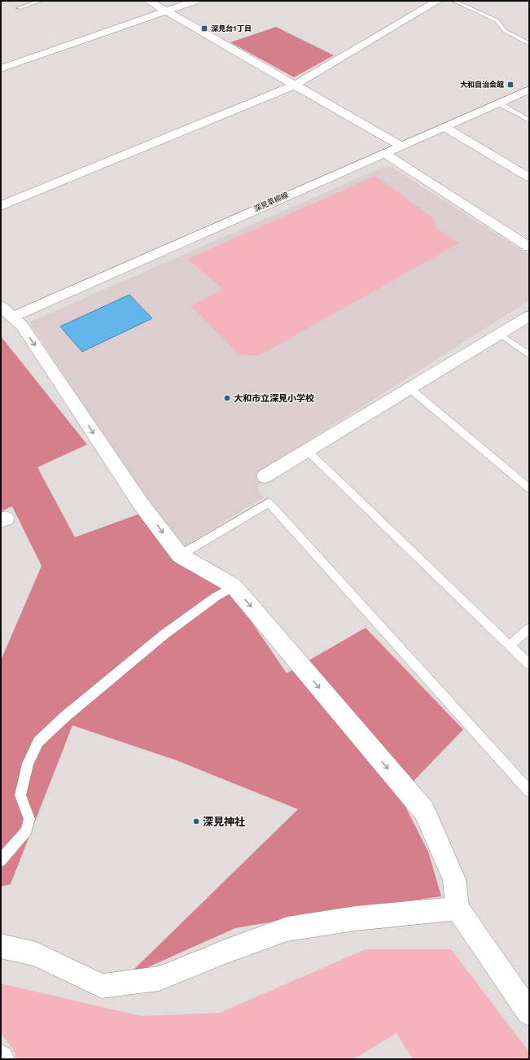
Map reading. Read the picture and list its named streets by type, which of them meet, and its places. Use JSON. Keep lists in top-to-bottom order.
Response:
{
  "streets": {
    "street": ["深見草柳線"]
  },
  "places": {
    "transit": ["深見台1丁目", "大和自治会館"],
    "other": ["大和市立深見小学校", "深見神社"]
  }
}
